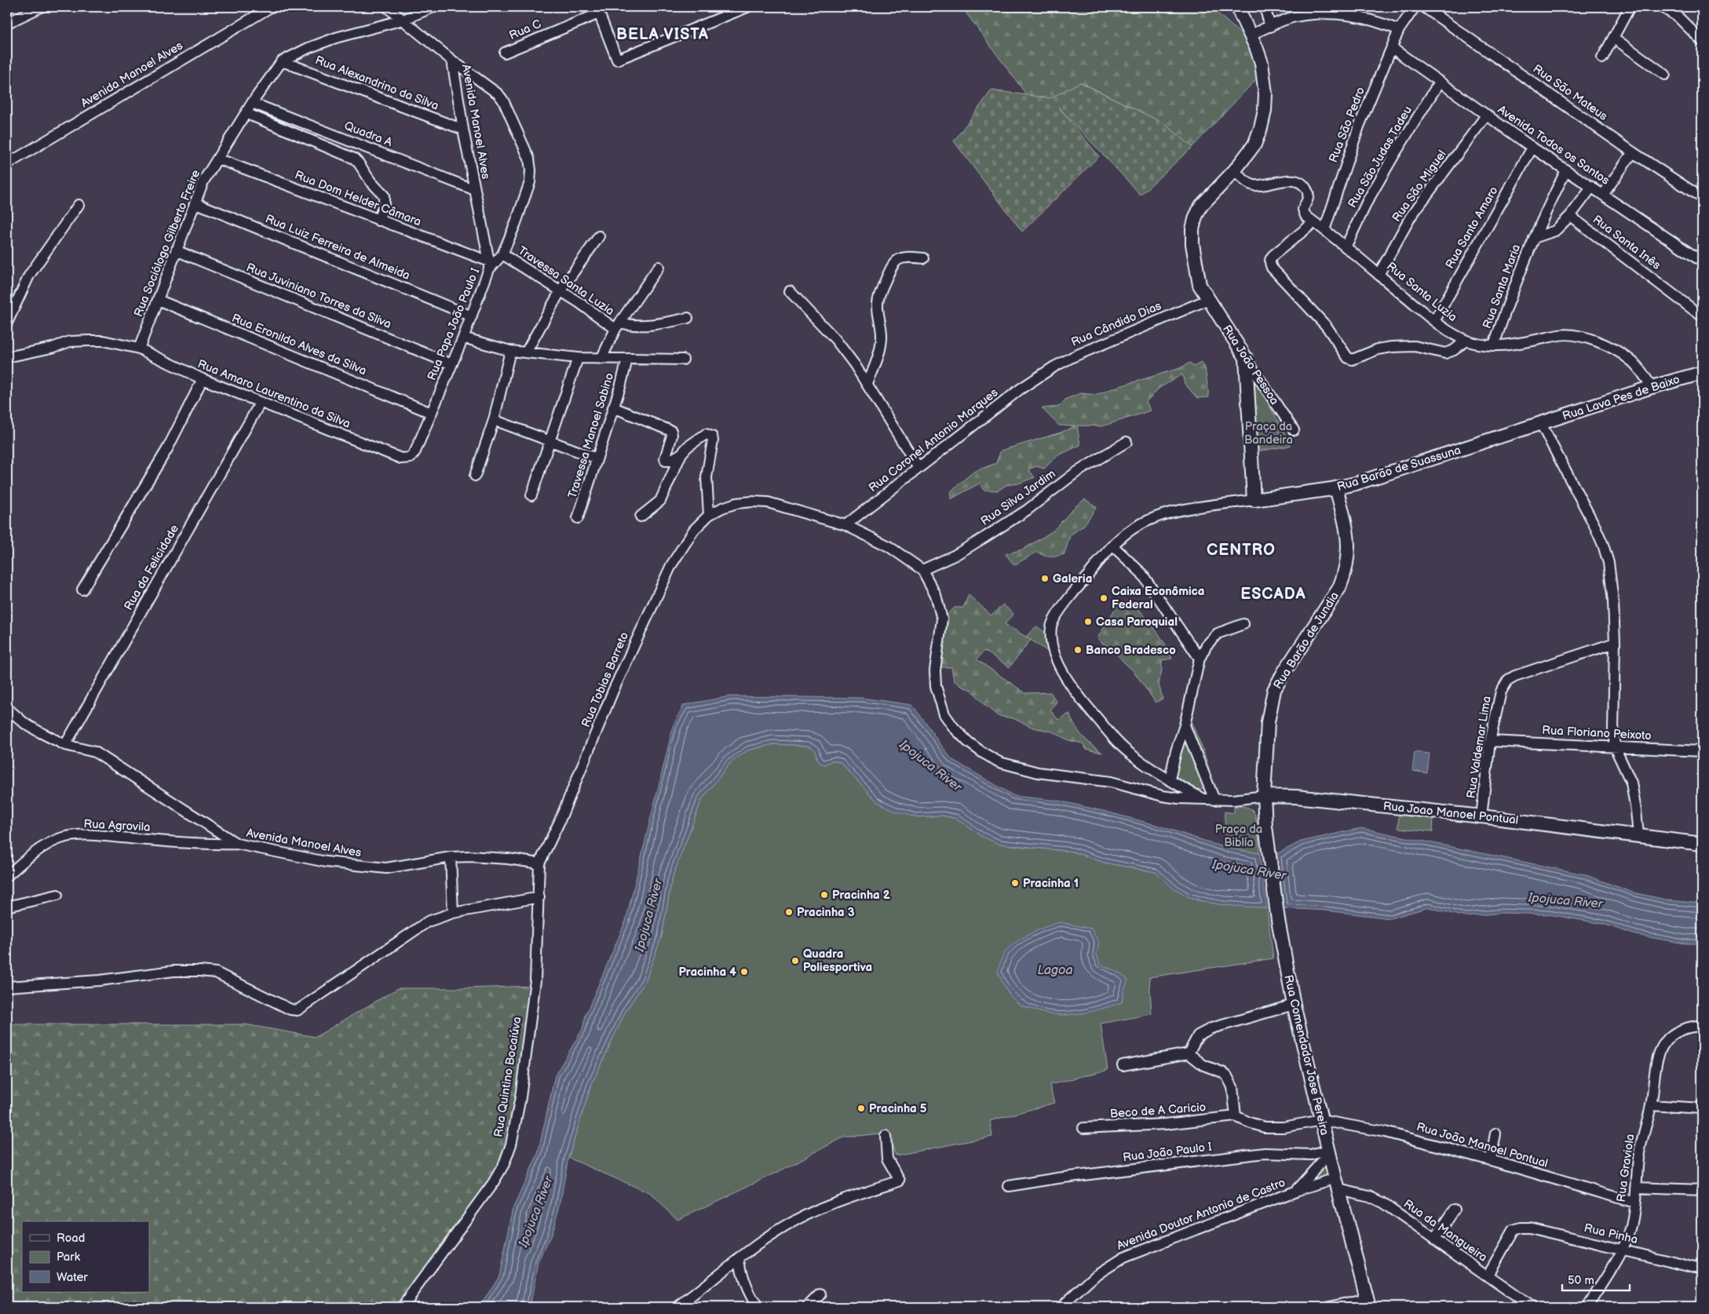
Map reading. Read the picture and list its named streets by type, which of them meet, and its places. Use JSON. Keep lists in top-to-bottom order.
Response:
{
  "streets": {
    "street": [
      "Rua C",
      "Avenida Manoel Alves",
      "Rua Alexandrino da Silva",
      "Rua São Mateus",
      "Rua São Pedro",
      "Quadra A",
      "Avenida Todos os Santos",
      "Rua São Judas Tadeu",
      "Rua São Miguel",
      "Rua Dom Helder Câmara",
      "Rua Santo Amaro",
      "Rua Santa Inês",
      "Rua Sociólogo Gilberto Freire",
      "Rua Luiz Ferreira de Almeida",
      "Travessa Santa Luzia",
      "Rua Santa Maria",
      "Rua Santa Luzia",
      "Rua Juviniano Torres da Sliva",
      "Rua Papa João Paulo I",
      "Rua Cândido Dias",
      "Rua Eronildo Alves da Silva",
      "Rua João Pessoa",
      "Rua Amaro Laurentino da Silva",
      "Rua Lava Pes de Baixo",
      "Travessa Manoel Sabino",
      "Rua Coronel Antonio Marques",
      "Rua Barão de Suassuna",
      "Rua Silva Jardim",
      "Rua da Felicidade",
      "Rua Barão de Jundia",
      "Rua Tobias Barreto",
      "Rua Floriano Peixoto",
      "Rua Valdemar Lima",
      "Rua Joao Manoel Pontual",
      "Rua Agrovila",
      "Rua Comendador Jose Pereira",
      "Rua Quintino Bocaiúva",
      "Beco de A Caricio",
      "Rua João Manoel Pontual",
      "Rua João Paulo I",
      "Rua Graviola",
      "Avenida Doutor Antonio de Castro",
      "Rua da Mangueira",
      "Rua Pinha"
    ]
  },
  "crossings": [
    ["Avenida Manoel Alves", "Rua Alexandrino da Silva"],
    ["Avenida Manoel Alves", "Quadra A"],
    ["Avenida Manoel Alves", "Rua Dom Helder Câmara"],
    ["Avenida Manoel Alves", "Rua Sociólogo Gilberto Freire"],
    ["Avenida Manoel Alves", "Rua Papa João Paulo I"],
    ["Avenida Manoel Alves", "Rua da Felicidade"],
    ["Avenida Manoel Alves", "Rua Tobias Barreto"],
    ["Avenida Manoel Alves", "Rua Agrovila"],
    ["Avenida Manoel Alves", "Rua Quintino Bocaiúva"],
    ["Rua Alexandrino da Silva", "Rua Sociólogo Gilberto Freire"],
    ["Rua São Pedro", "Avenida Todos os Santos"],
    ["Rua São Pedro", "Rua Santa Luzia"],
    ["Quadra A", "Rua Sociólogo Gilberto Freire"],
    ["Avenida Todos os Santos", "Rua São Judas Tadeu"],
    ["Avenida Todos os Santos", "Rua São Miguel"],
    ["Avenida Todos os Santos", "Rua Santo Amaro"],
    ["Avenida Todos os Santos", "Rua Santa Maria"],
    ["Rua São Judas Tadeu", "Rua Santa Luzia"],
    ["Rua São Miguel", "Rua Santa Luzia"],
    ["Rua Dom Helder Câmara", "Rua Sociólogo Gilberto Freire"],
    ["Rua Dom Helder Câmara", "Rua Papa João Paulo I"],
    ["Rua Santo Amaro", "Rua Santa Luzia"],
    ["Rua Sociólogo Gilberto Freire", "Rua Luiz Ferreira de Almeida"],
    ["Rua Sociólogo Gilberto Freire", "Rua Juviniano Torres da Sliva"],
    ["Rua Sociólogo Gilberto Freire", "Rua Eronildo Alves da Silva"],
    ["Rua Sociólogo Gilberto Freire", "Rua Amaro Laurentino da Silva"],
    ["Rua Luiz Ferreira de Almeida", "Rua Papa João Paulo I"],
    ["Travessa Santa Luzia", "Rua Papa João Paulo I"],
    ["Rua Santa Maria", "Rua Santa Luzia"],
    ["Rua Santa Luzia", "Rua João Pessoa"],
    ["Rua Santa Luzia", "Rua Lava Pes de Baixo"],
    ["Rua Juviniano Torres da Sliva", "Rua Papa João Paulo I"],
    ["Rua Papa João Paulo I", "Rua Eronildo Alves da Silva"],
    ["Rua Papa João Paulo I", "Rua Amaro Laurentino da Silva"],
    ["Rua Cândido Dias", "Rua João Pessoa"],
    ["Rua Cândido Dias", "Rua Coronel Antonio Marques"],
    ["Rua Amaro Laurentino da Silva", "Rua da Felicidade"],
    ["Rua Lava Pes de Baixo", "Rua Barão de Suassuna"],
    ["Rua Coronel Antonio Marques", "Rua Tobias Barreto"],
    ["Rua Barão de Suassuna", "Rua Barão de Jundia"],
    ["Rua Silva Jardim", "Rua Tobias Barreto"],
    ["Rua Barão de Jundia", "Rua Joao Manoel Pontual"],
    ["Rua Barão de Jundia", "Rua Comendador Jose Pereira"],
    ["Rua Tobias Barreto", "Rua Quintino Bocaiúva"],
    ["Rua Floriano Peixoto", "Rua Valdemar Lima"],
    ["Rua Valdemar Lima", "Rua Joao Manoel Pontual"],
    ["Rua Comendador Jose Pereira", "Rua João Manoel Pontual"],
    ["Rua Comendador Jose Pereira", "Rua João Paulo I"],
    ["Rua Comendador Jose Pereira", "Avenida Doutor Antonio de Castro"],
    ["Rua Comendador Jose Pereira", "Rua da Mangueira"],
    ["Rua João Manoel Pontual", "Rua Graviola"],
    ["Rua João Paulo I", "Avenida Doutor Antonio de Castro"],
    ["Rua Graviola", "Rua Pinha"],
    ["Avenida Doutor Antonio de Castro", "Rua da Mangueira"],
    ["Rua da Mangueira", "Rua Pinha"]
  ],
  "districts": ["BELA VISTA", "CENTRO", "ESCADA"],
  "water": ["Ipojuca River", "Lagoa"],
  "parks": ["Praça da Bandeira", "Praça da Biblía"],
  "places": [
    "Galeria",
    "Caixa Econômica Federal",
    "Casa Paroquial",
    "Banco Bradesco",
    "Pracinha 1",
    "Pracinha 2",
    "Pracinha 3",
    "Quadra Poliesportiva",
    "Pracinha 4",
    "Pracinha 5"
  ],
  "legend": ["Road", "Park", "Water"],
  "scale_bar": "50 m"
}
